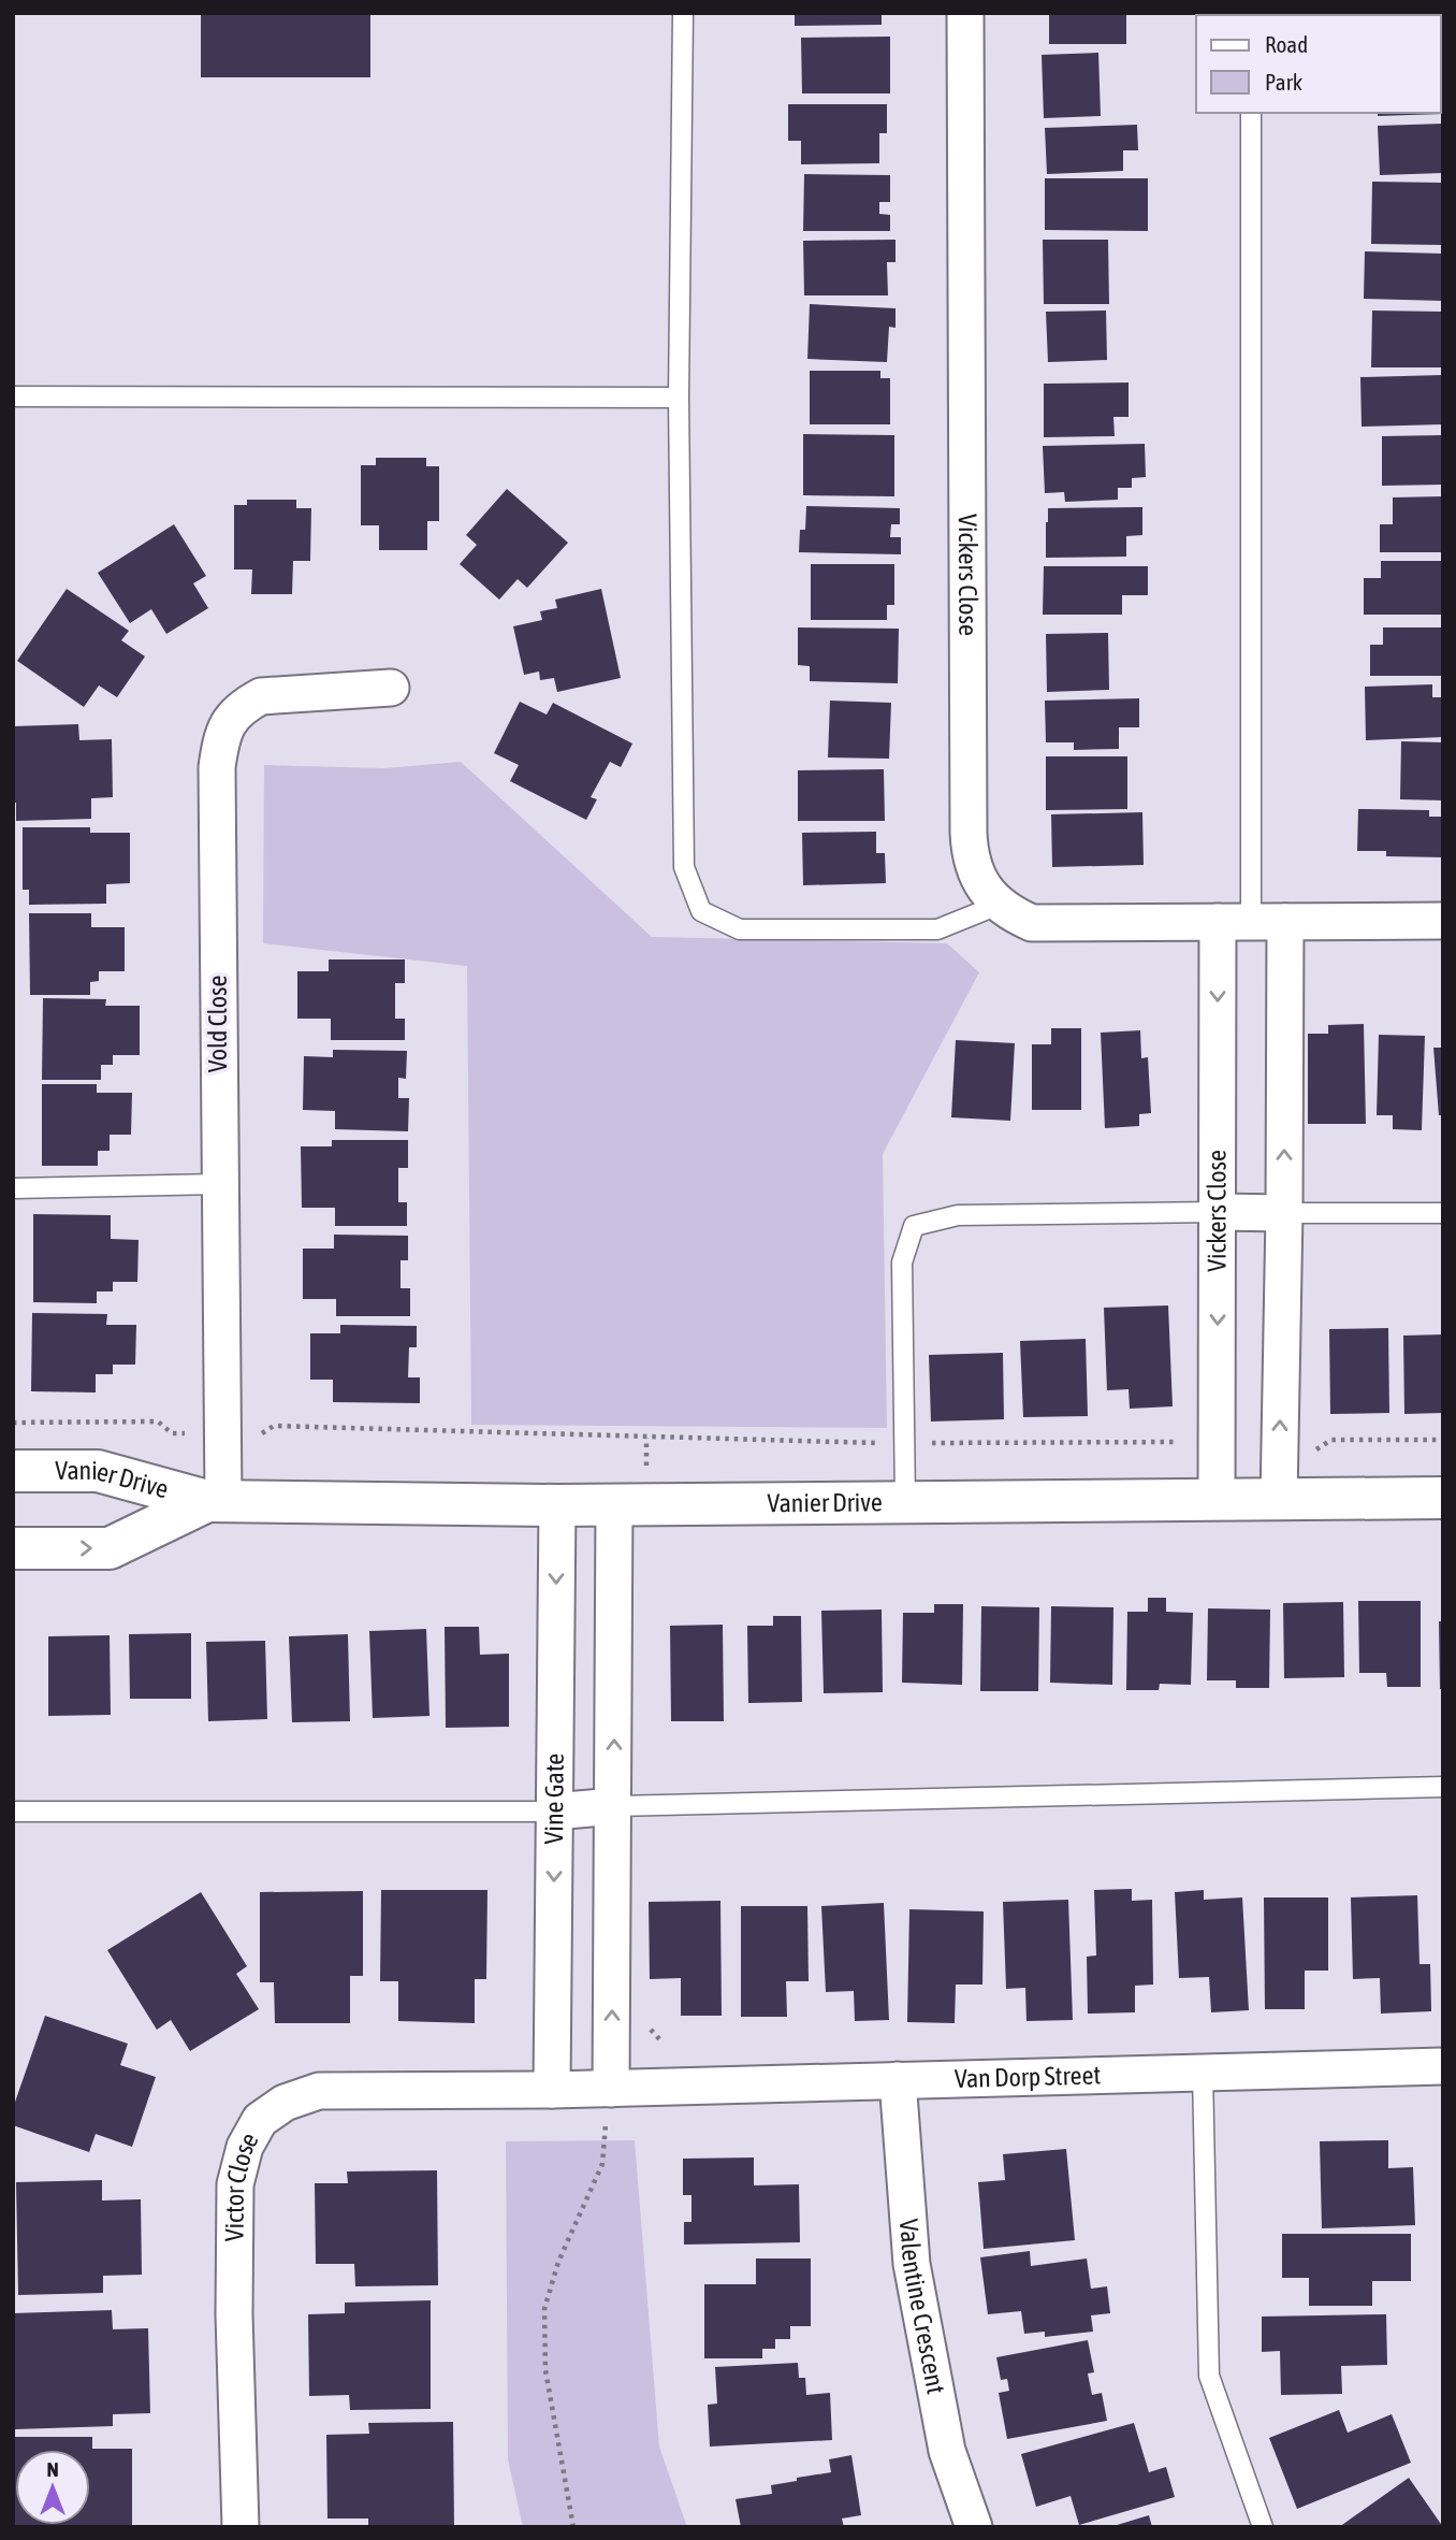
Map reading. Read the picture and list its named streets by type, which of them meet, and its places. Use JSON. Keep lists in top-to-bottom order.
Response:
{
  "streets": {
    "street": [
      "Vickers Close",
      "Vold Close",
      "Vanier Drive",
      "Vine Gate",
      "Van Dorp Street",
      "Victor Close",
      "Valentine Crescent"
    ]
  },
  "crossings": [
    ["Vickers Close", "Vanier Drive"],
    ["Vold Close", "Vanier Drive"],
    ["Vanier Drive", "Vine Gate"],
    ["Vine Gate", "Victor Close"],
    ["Van Dorp Street", "Victor Close"],
    ["Van Dorp Street", "Valentine Crescent"]
  ],
  "legend": ["Road", "Park"],
  "north": "top"
}
